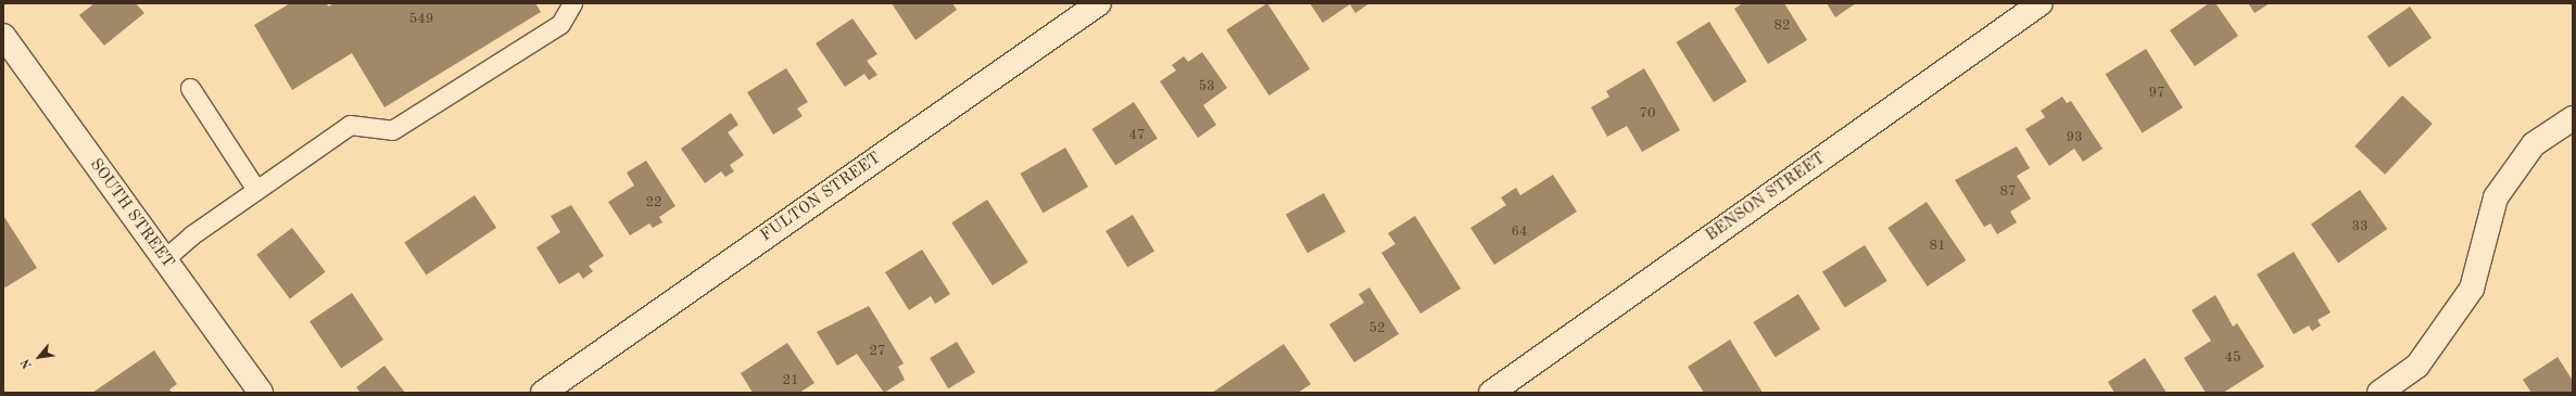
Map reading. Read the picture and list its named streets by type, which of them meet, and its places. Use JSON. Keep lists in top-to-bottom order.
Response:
{
  "streets": {
    "street": ["FULTON STREET", "BENSON STREET", "SOUTH STREET"]
  },
  "house_numbers": [
    "549",
    "82",
    "53",
    "97",
    "70",
    "47",
    "93",
    "87",
    "22",
    "33",
    "64",
    "81",
    "52",
    "27",
    "45",
    "21"
  ],
  "north": "bottom left"
}
